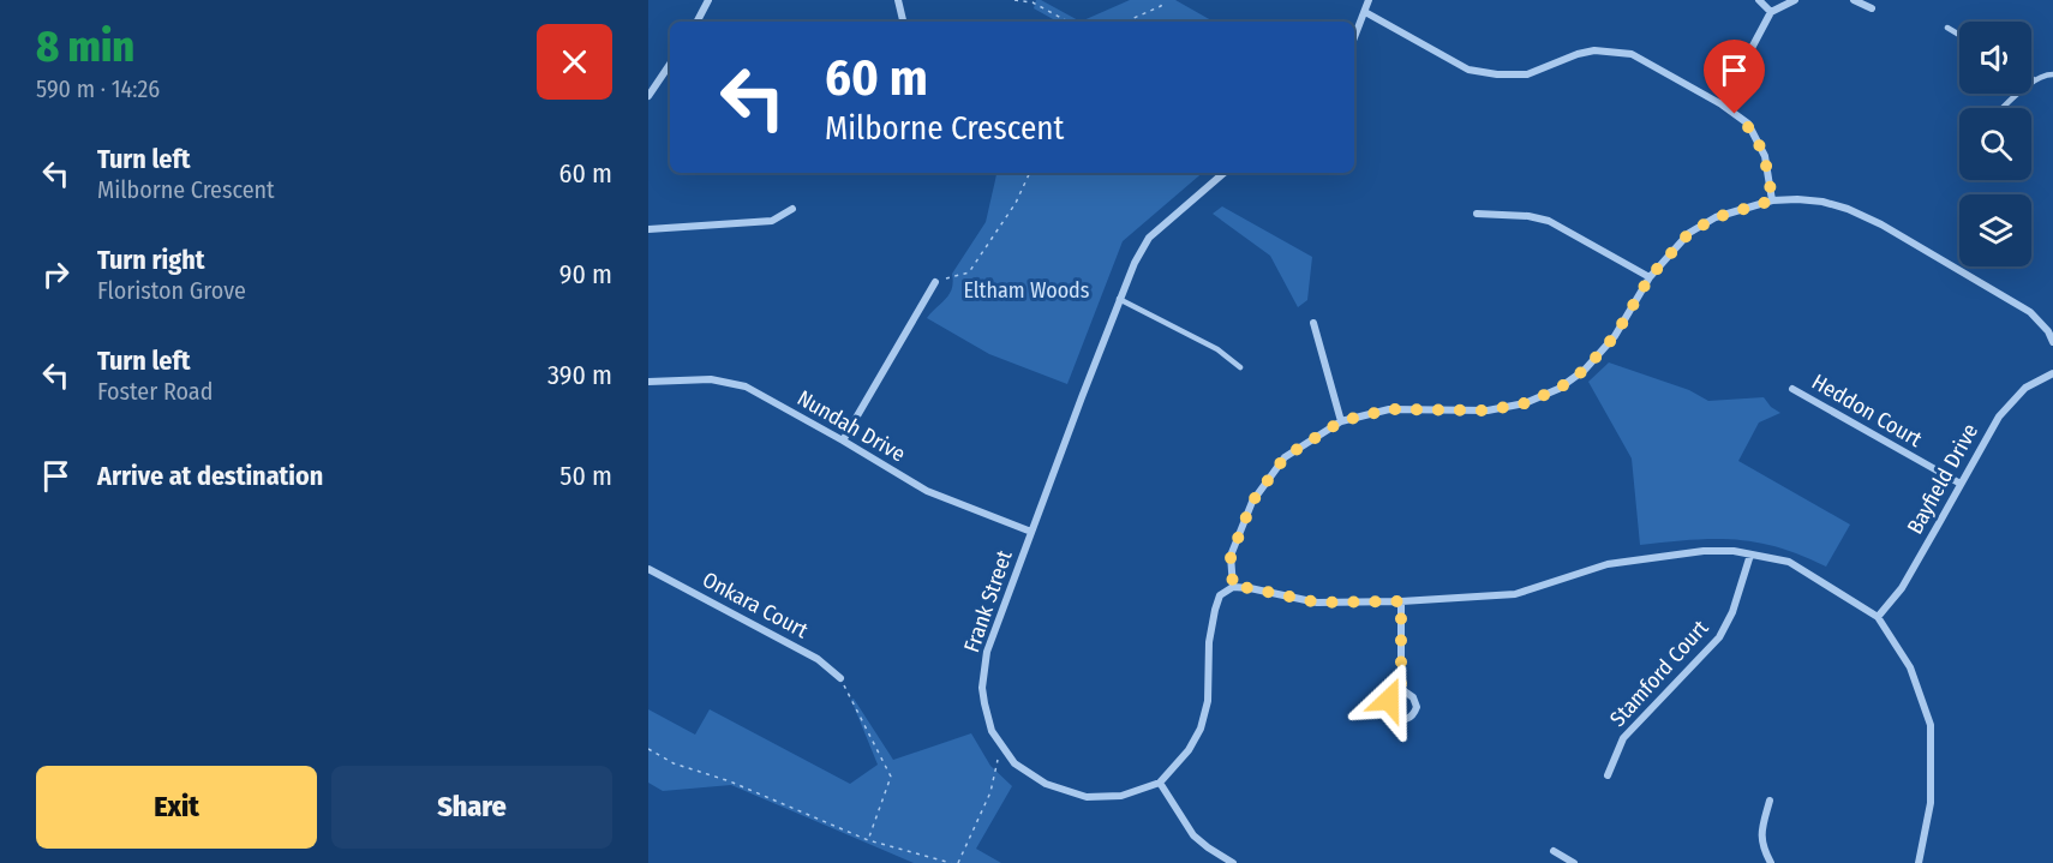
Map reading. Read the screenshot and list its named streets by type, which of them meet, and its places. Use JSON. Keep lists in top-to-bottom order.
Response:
{
  "streets": {
    "street": [
      "Heddon Court",
      "Nundah Drive",
      "Bayfield Drive",
      "Frank Street",
      "Onkara Court",
      "Stamford Court"
    ]
  },
  "crossings": [
    ["Heddon Court", "Bayfield Drive"],
    ["Nundah Drive", "Frank Street"]
  ],
  "parks": ["Eltham Woods"],
  "page": {
    "heading": ["8 min", "590 m · 14:26"],
    "turn": ["60 m", "Milborne Crescent"],
    "list": [
      {
        "name": "Turn left",
        "note": "Milborne Crescent",
        "value": "60 m"
      },
      {
        "name": "Turn right",
        "note": "Floriston Grove",
        "value": "90 m"
      },
      {
        "name": "Turn left",
        "note": "Foster Road",
        "value": "390 m"
      },
      {
        "name": "Arrive at destination",
        "value": "50 m"
      }
    ],
    "buttons": ["Exit", "Share"]
  }
}
